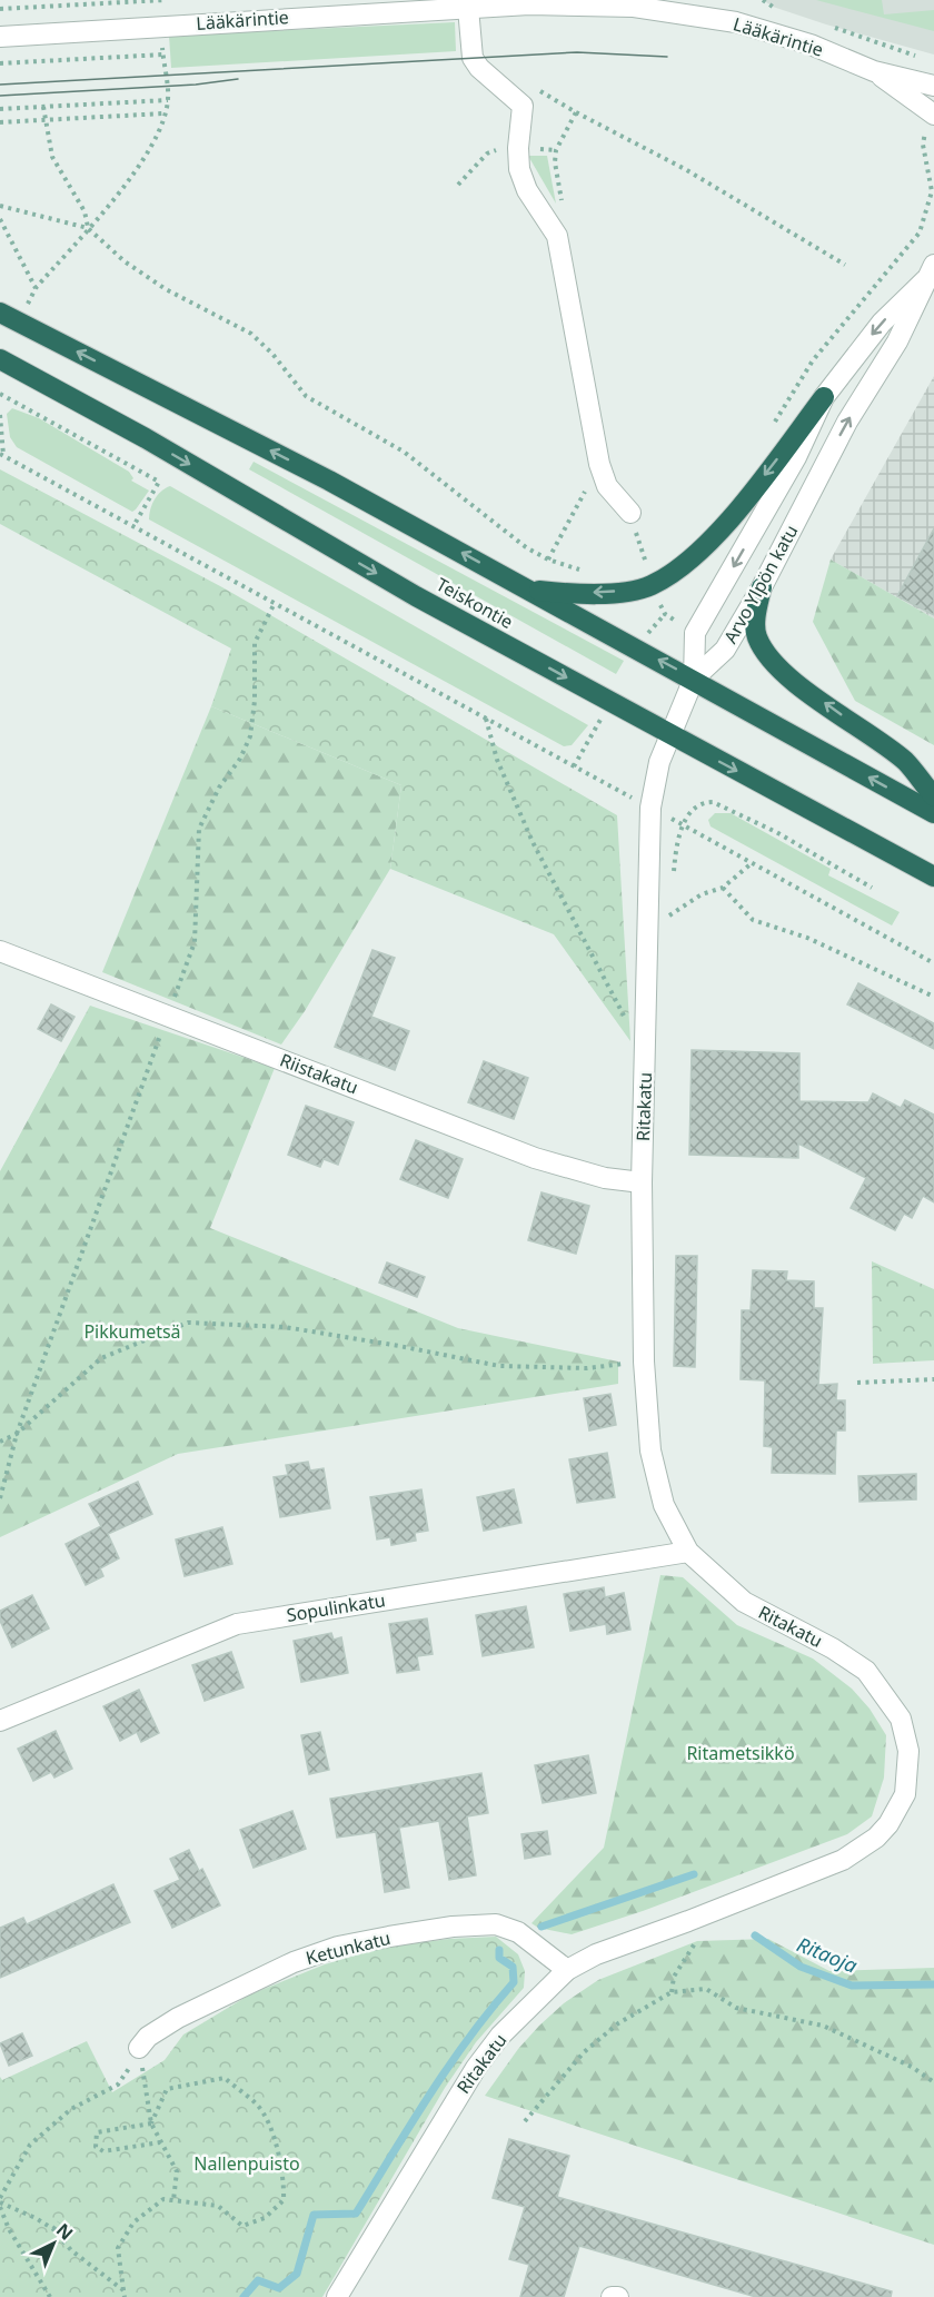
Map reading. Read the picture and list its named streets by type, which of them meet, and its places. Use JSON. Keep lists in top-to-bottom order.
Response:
{
  "streets": {
    "highway": ["Teiskontie"],
    "street": [
      "Lääkärintie",
      "Arvo Ylpön katu",
      "Riistakatu",
      "Ritakatu",
      "Sopulinkatu",
      "Ketunkatu"
    ]
  },
  "crossings": [
    ["Arvo Ylpön katu", "Teiskontie"],
    ["Arvo Ylpön katu", "Ritakatu"],
    ["Teiskontie", "Ritakatu"],
    ["Riistakatu", "Ritakatu"],
    ["Ritakatu", "Sopulinkatu"],
    ["Ritakatu", "Ketunkatu"]
  ],
  "water": ["Ritaoja"],
  "parks": ["Pikkumetsä", "Ritametsikkö", "Nallenpuisto"],
  "north": "top right"
}
